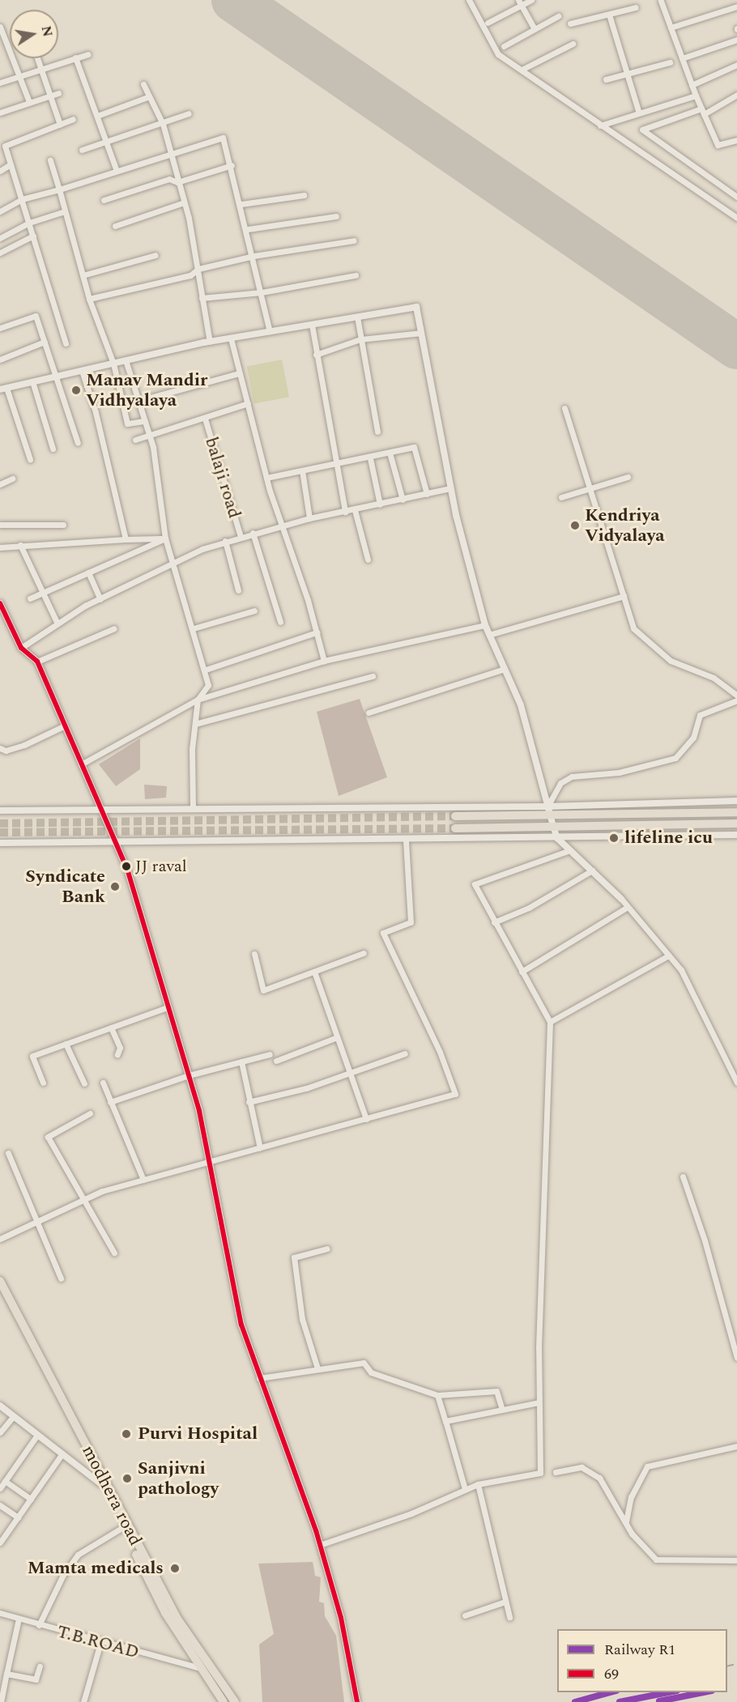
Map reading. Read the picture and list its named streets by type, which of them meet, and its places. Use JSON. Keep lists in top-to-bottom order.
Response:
{
  "streets": {
    "main road": ["modhera road"],
    "street": ["balaji road", "T.B.ROAD"]
  },
  "places": [
    "Manav Mandir Vidhyalaya",
    "Kendriya Vidyalaya",
    "lifeline icu",
    "JJ raval",
    "Syndicate Bank",
    "Purvi Hospital",
    "Sanjivni pathology",
    "Mamta medicals"
  ],
  "lines": ["transit line 69", "rail line R1"],
  "legend": ["Railway R1", "69"],
  "north": "right"
}
